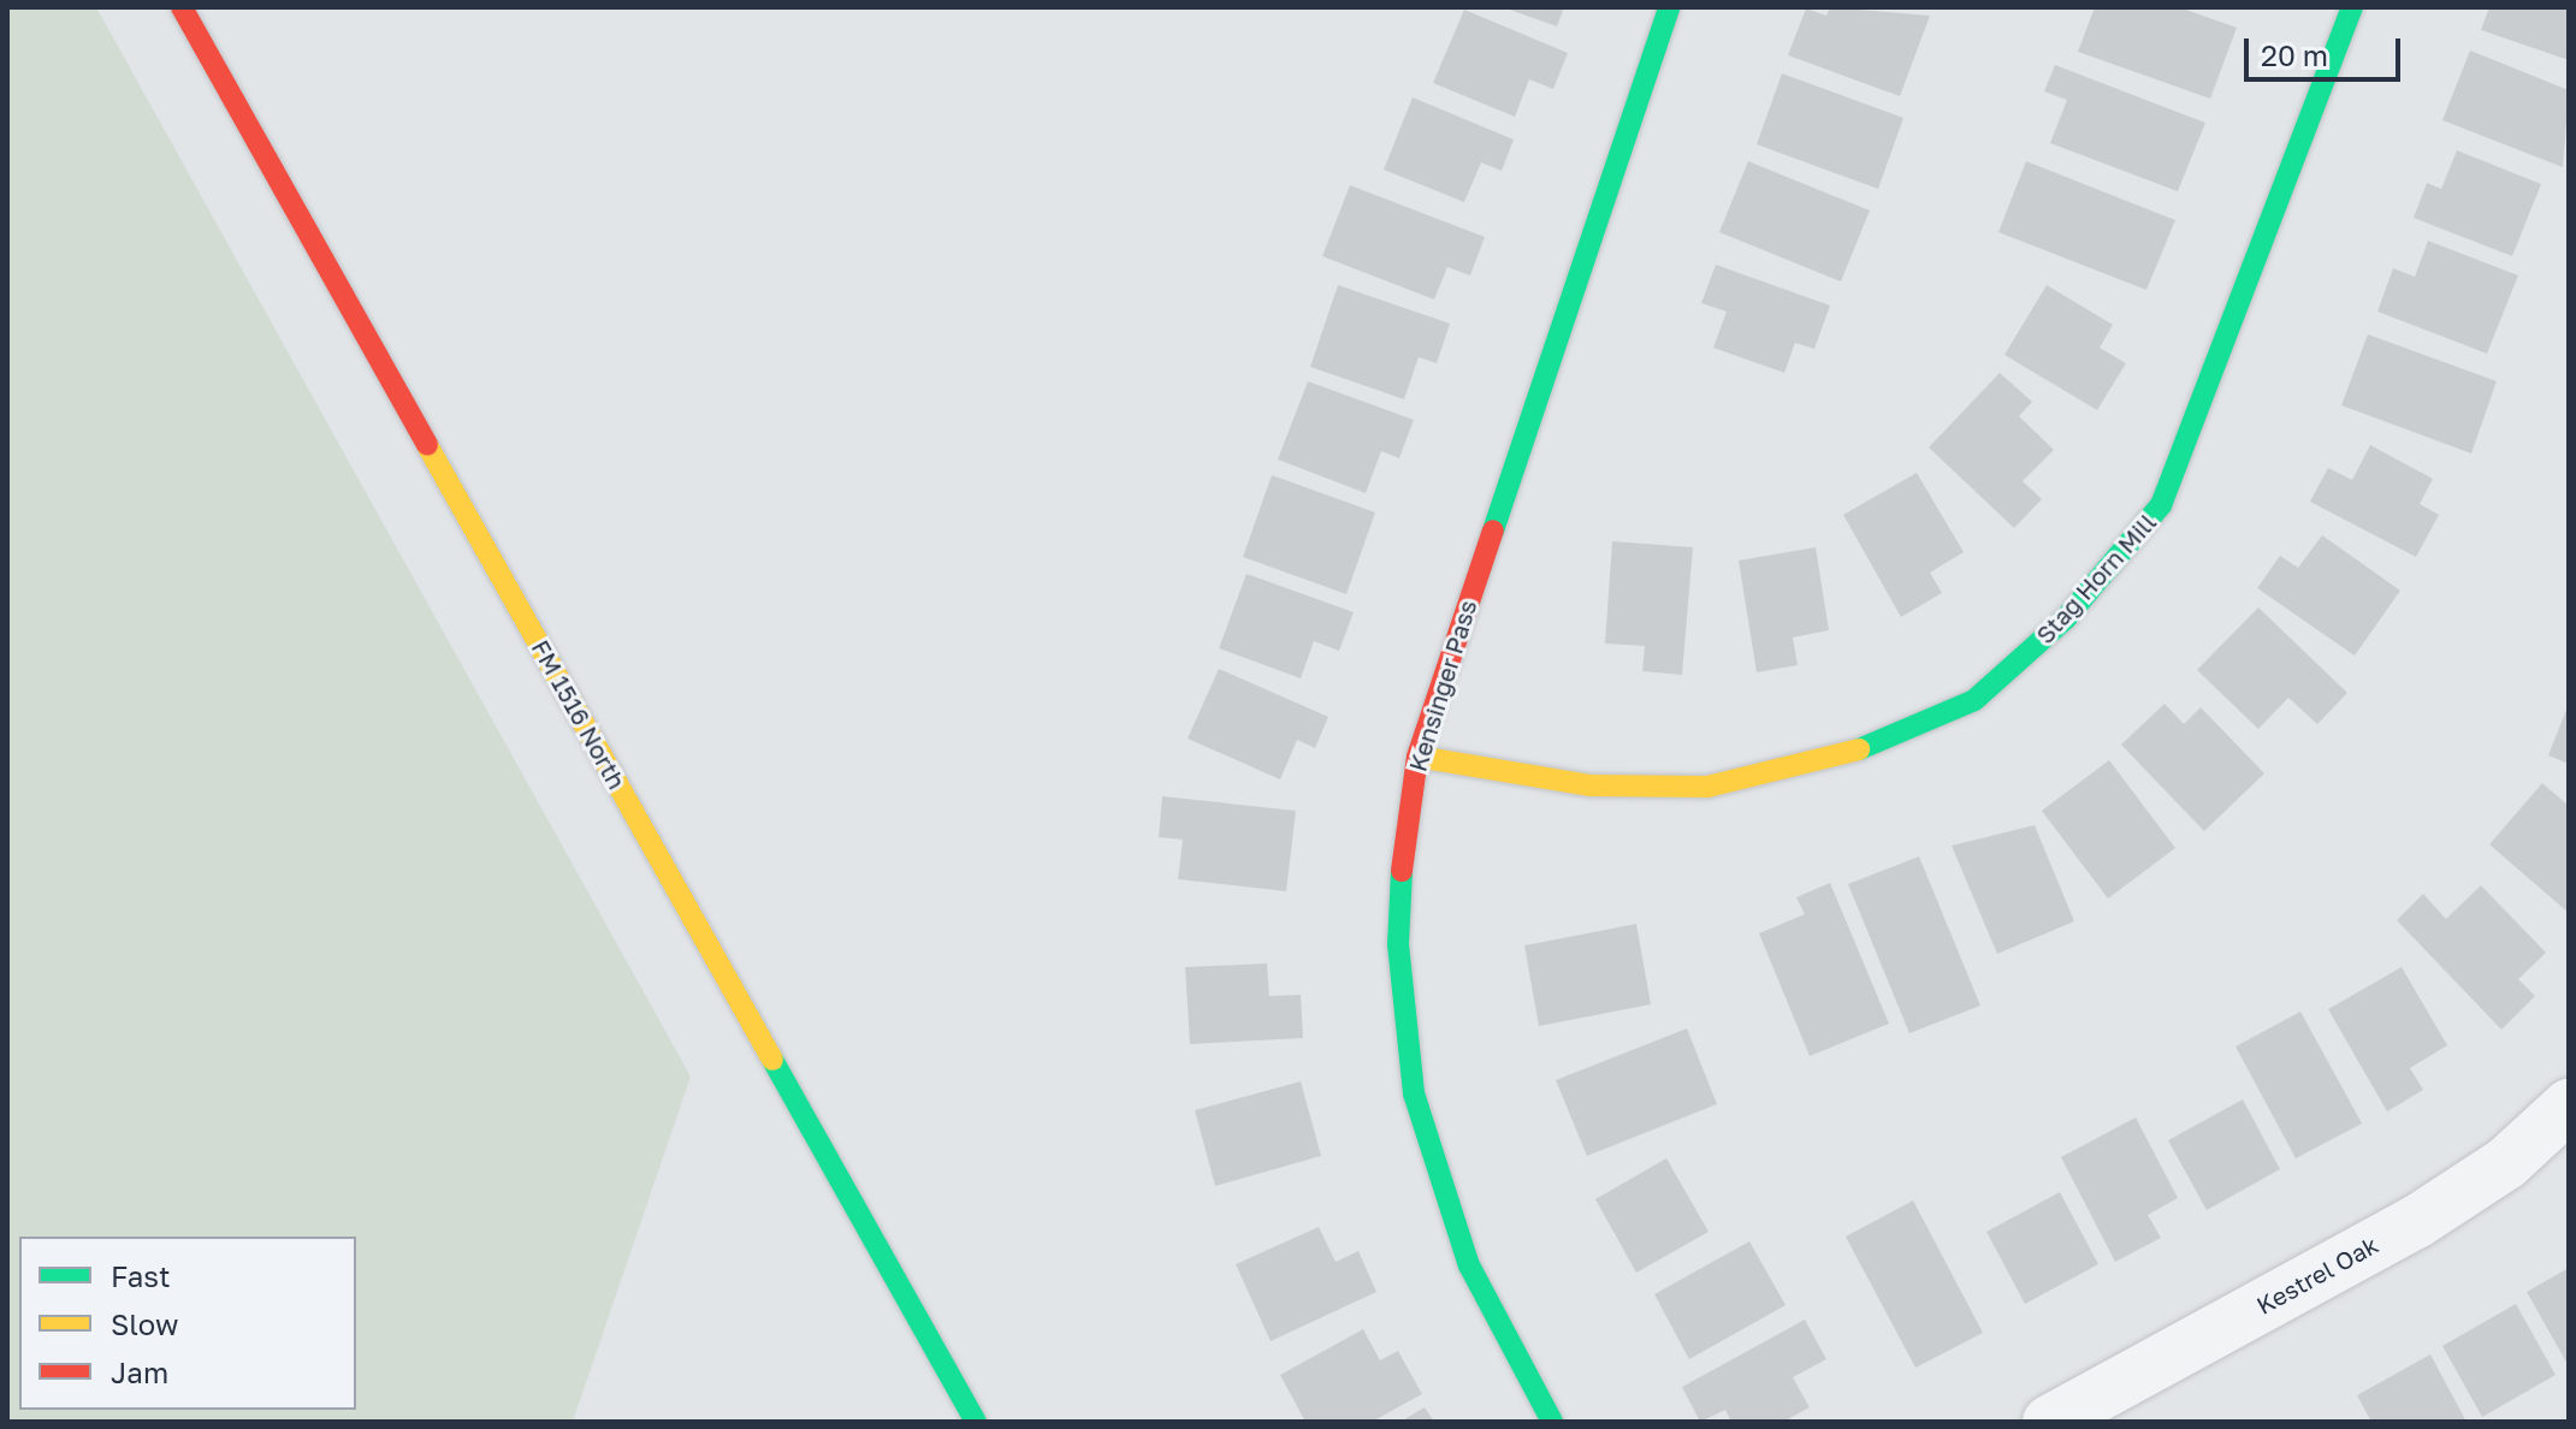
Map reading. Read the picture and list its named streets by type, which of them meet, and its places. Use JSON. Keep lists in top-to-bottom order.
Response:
{
  "streets": {
    "street": [
      "Stag Horn Mill",
      "Kensinger Pass",
      "FM 1516 North",
      "Kestrel Oak"
    ]
  },
  "crossings": [
    ["Stag Horn Mill", "Kensinger Pass"]
  ],
  "legend": ["Fast", "Slow", "Jam"],
  "scale_bar": "20 m"
}
